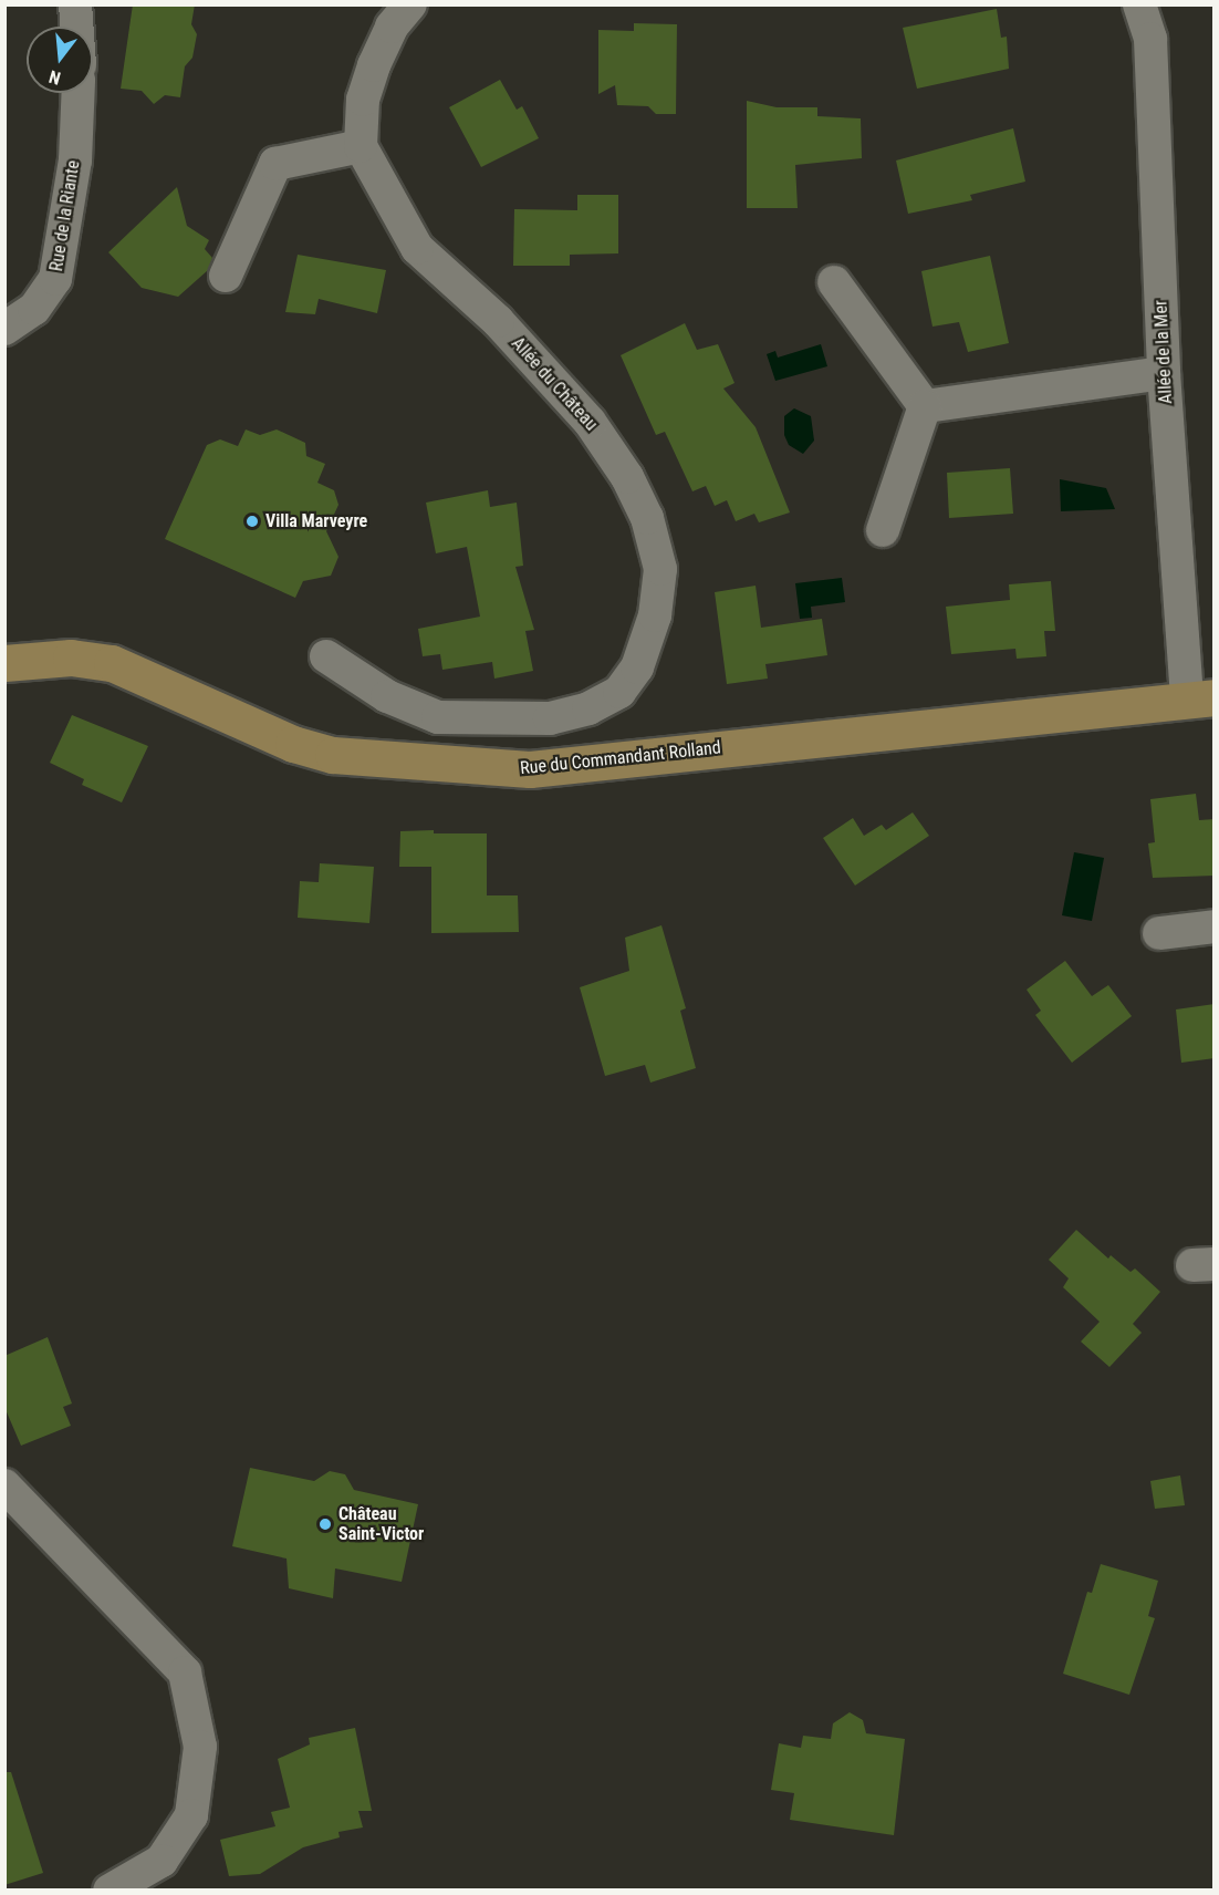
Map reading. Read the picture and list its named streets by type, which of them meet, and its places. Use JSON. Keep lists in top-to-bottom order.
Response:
{
  "streets": {
    "street": [
      "Rue de la Riante",
      "Allée de la Mer",
      "Allée du Château",
      "Rue du Commandant Rolland"
    ]
  },
  "crossings": [
    ["Allée de la Mer", "Rue du Commandant Rolland"]
  ],
  "places": ["Villa Marveyre", "Château Saint-Victor"],
  "north": "bottom"
}
